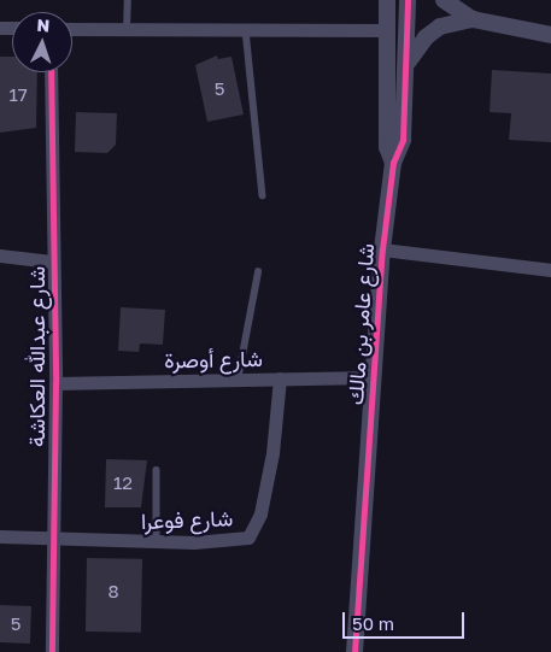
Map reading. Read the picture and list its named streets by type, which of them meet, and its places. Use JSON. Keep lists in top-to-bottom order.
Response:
{
  "streets": {
    "street": [
      "شارع عامر بن مالك",
      "شارع عبدالله العكاشة",
      "شارع أوصرة",
      "شارع فوعرا"
    ]
  },
  "crossings": [
    ["شارع عامر بن مالك", "شارع أوصرة"],
    ["شارع عبدالله العكاشة", "شارع أوصرة"],
    ["شارع عبدالله العكاشة", "شارع فوعرا"],
    ["شارع أوصرة", "شارع فوعرا"]
  ],
  "house_numbers": [
    "5",
    "17",
    "12",
    "8",
    "5"
  ],
  "scale_bar": "50 m",
  "north": "top"
}
